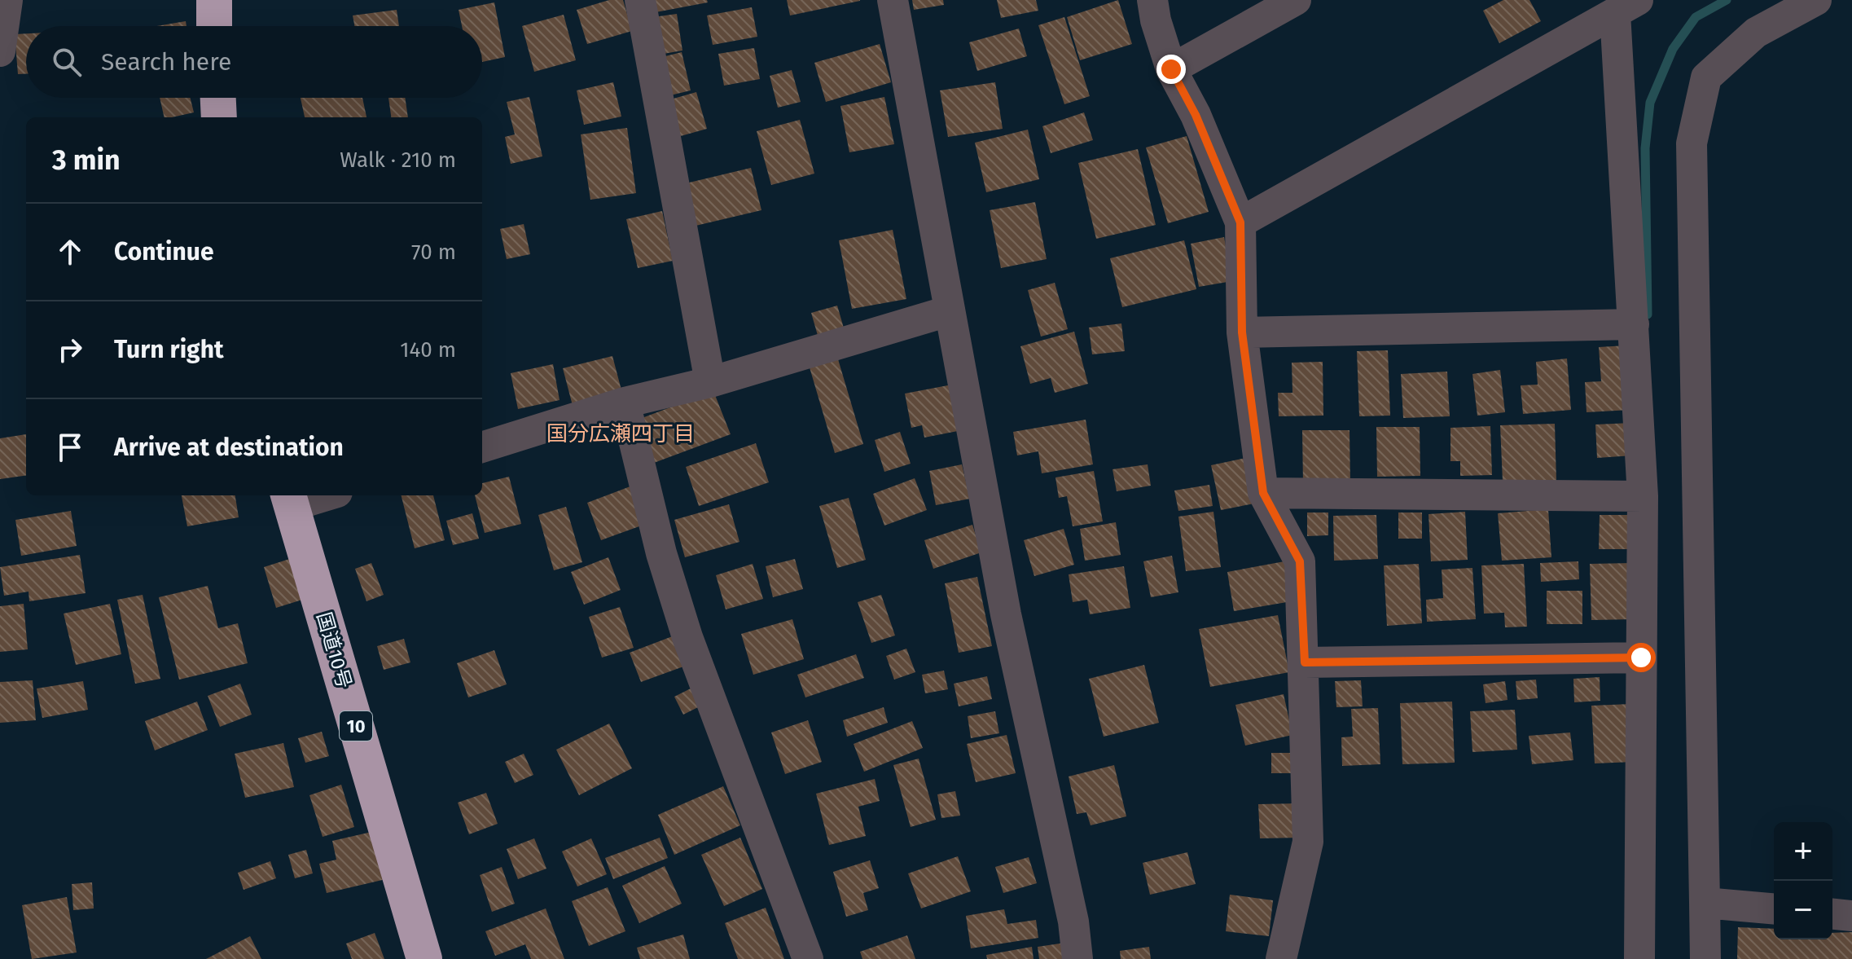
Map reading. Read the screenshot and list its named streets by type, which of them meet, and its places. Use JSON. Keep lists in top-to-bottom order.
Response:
{
  "streets": {
    "highway": ["国道10号", "10"]
  },
  "districts": ["国分広瀬四丁目"],
  "page": {
    "search": "Search here",
    "heading": ["3 min", "Walk · 210 m"],
    "list": [
      ["Continue", "70 m"],
      ["Turn right", "140 m"],
      "Arrive at destination"
    ],
    "map_buttons": ["+", "−"]
  }
}
